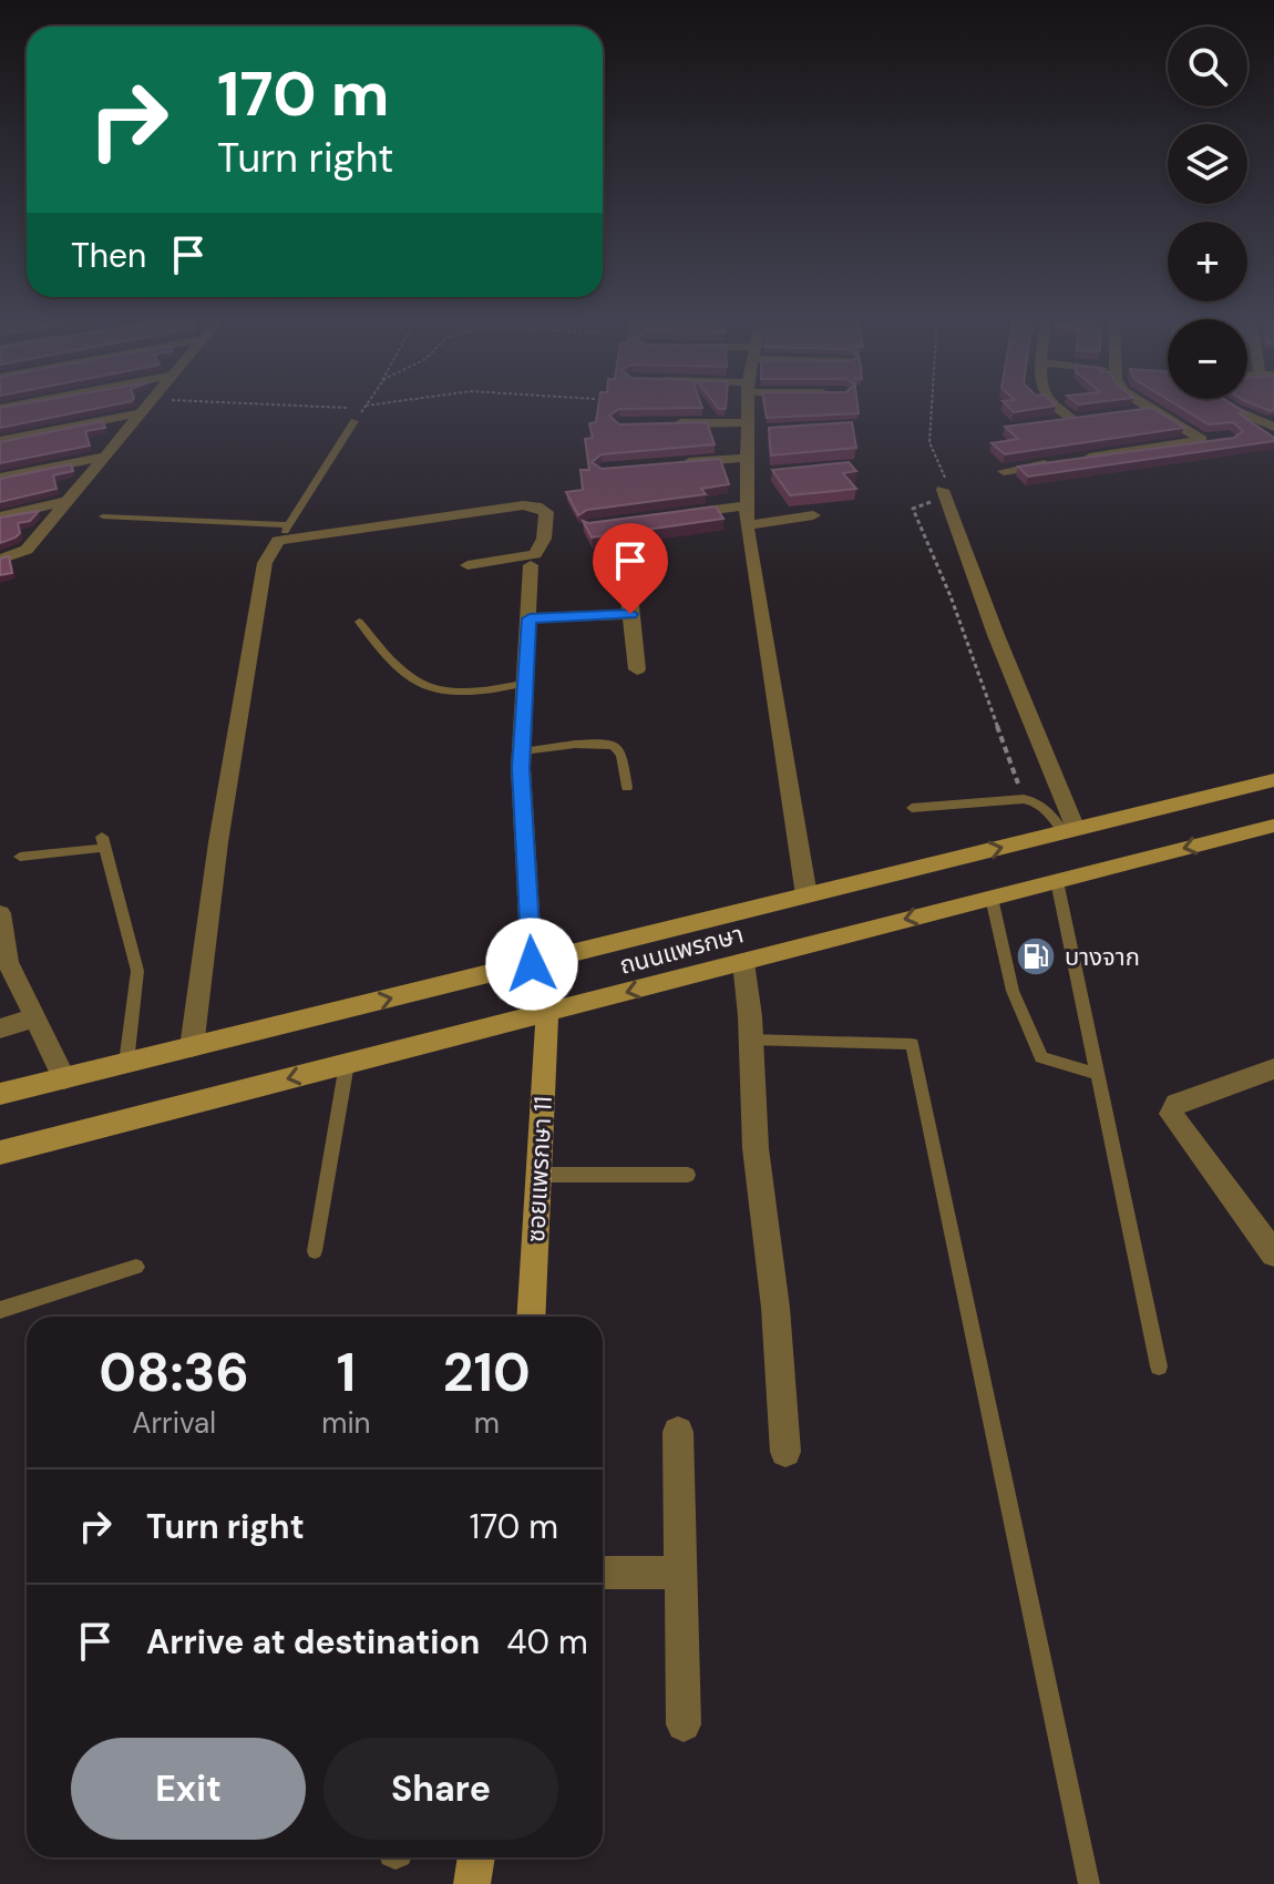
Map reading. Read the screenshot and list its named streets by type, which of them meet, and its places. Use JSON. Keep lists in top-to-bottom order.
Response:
{
  "streets": {
    "main road": ["ถนนแพรกษา", "ซอยแพรกษา 11"]
  },
  "crossings": [
    ["ถนนแพรกษา", "ซอยแพรกษา 11"]
  ],
  "places": {
    "fuel station": ["บางจาก"]
  },
  "page": {
    "map_buttons": ["+", "−"],
    "turn": ["170 m", "Turn right"],
    "then": "Then",
    "eta": [
      "08:36",
      "Arrival",
      "1",
      "min",
      "210",
      "m"
    ],
    "list": [
      {
        "name": "Turn right",
        "value": "170 m"
      },
      {
        "name": "Arrive at destination",
        "value": "40 m"
      }
    ],
    "buttons": ["Exit", "Share"]
  }
}
